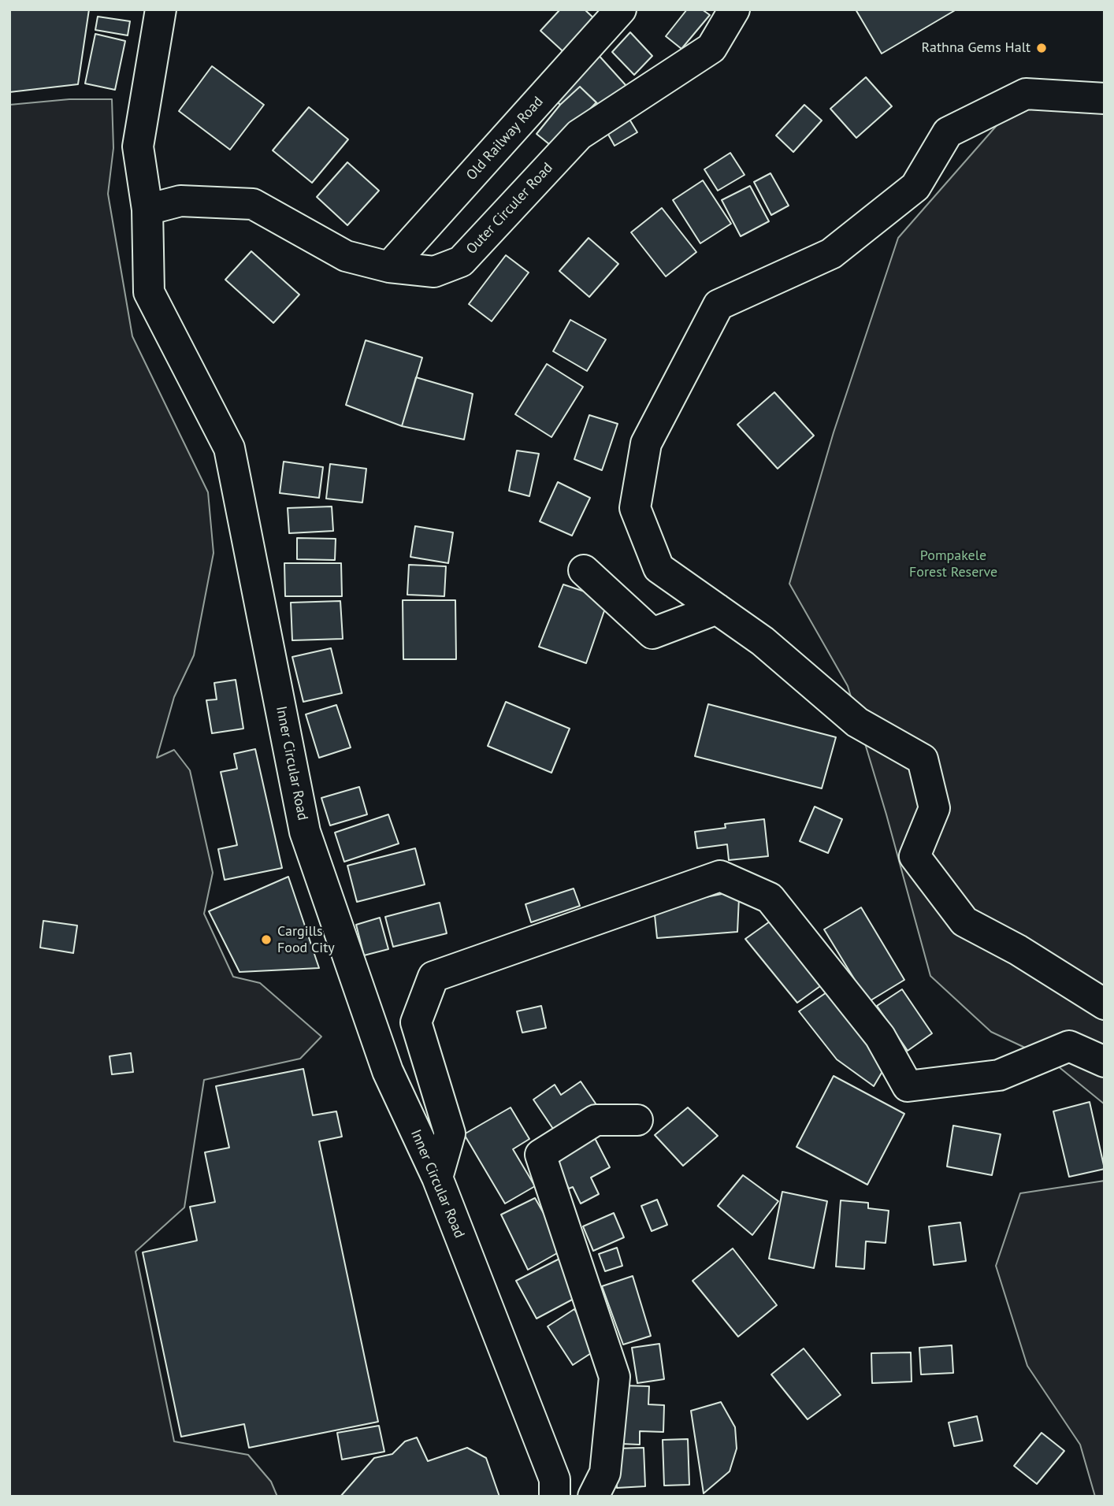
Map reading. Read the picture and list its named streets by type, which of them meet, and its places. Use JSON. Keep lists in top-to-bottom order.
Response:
{
  "streets": {
    "street": ["Old Railway Road", "Outer Circuler Road", "Inner Circular Road"]
  },
  "crossings": [
    ["Old Railway Road", "Outer Circuler Road"],
    ["Outer Circuler Road", "Inner Circular Road"]
  ],
  "parks": ["Pompakele Forest Reserve"],
  "places": ["Rathna Gems Halt", "Cargills Food City"]
}
